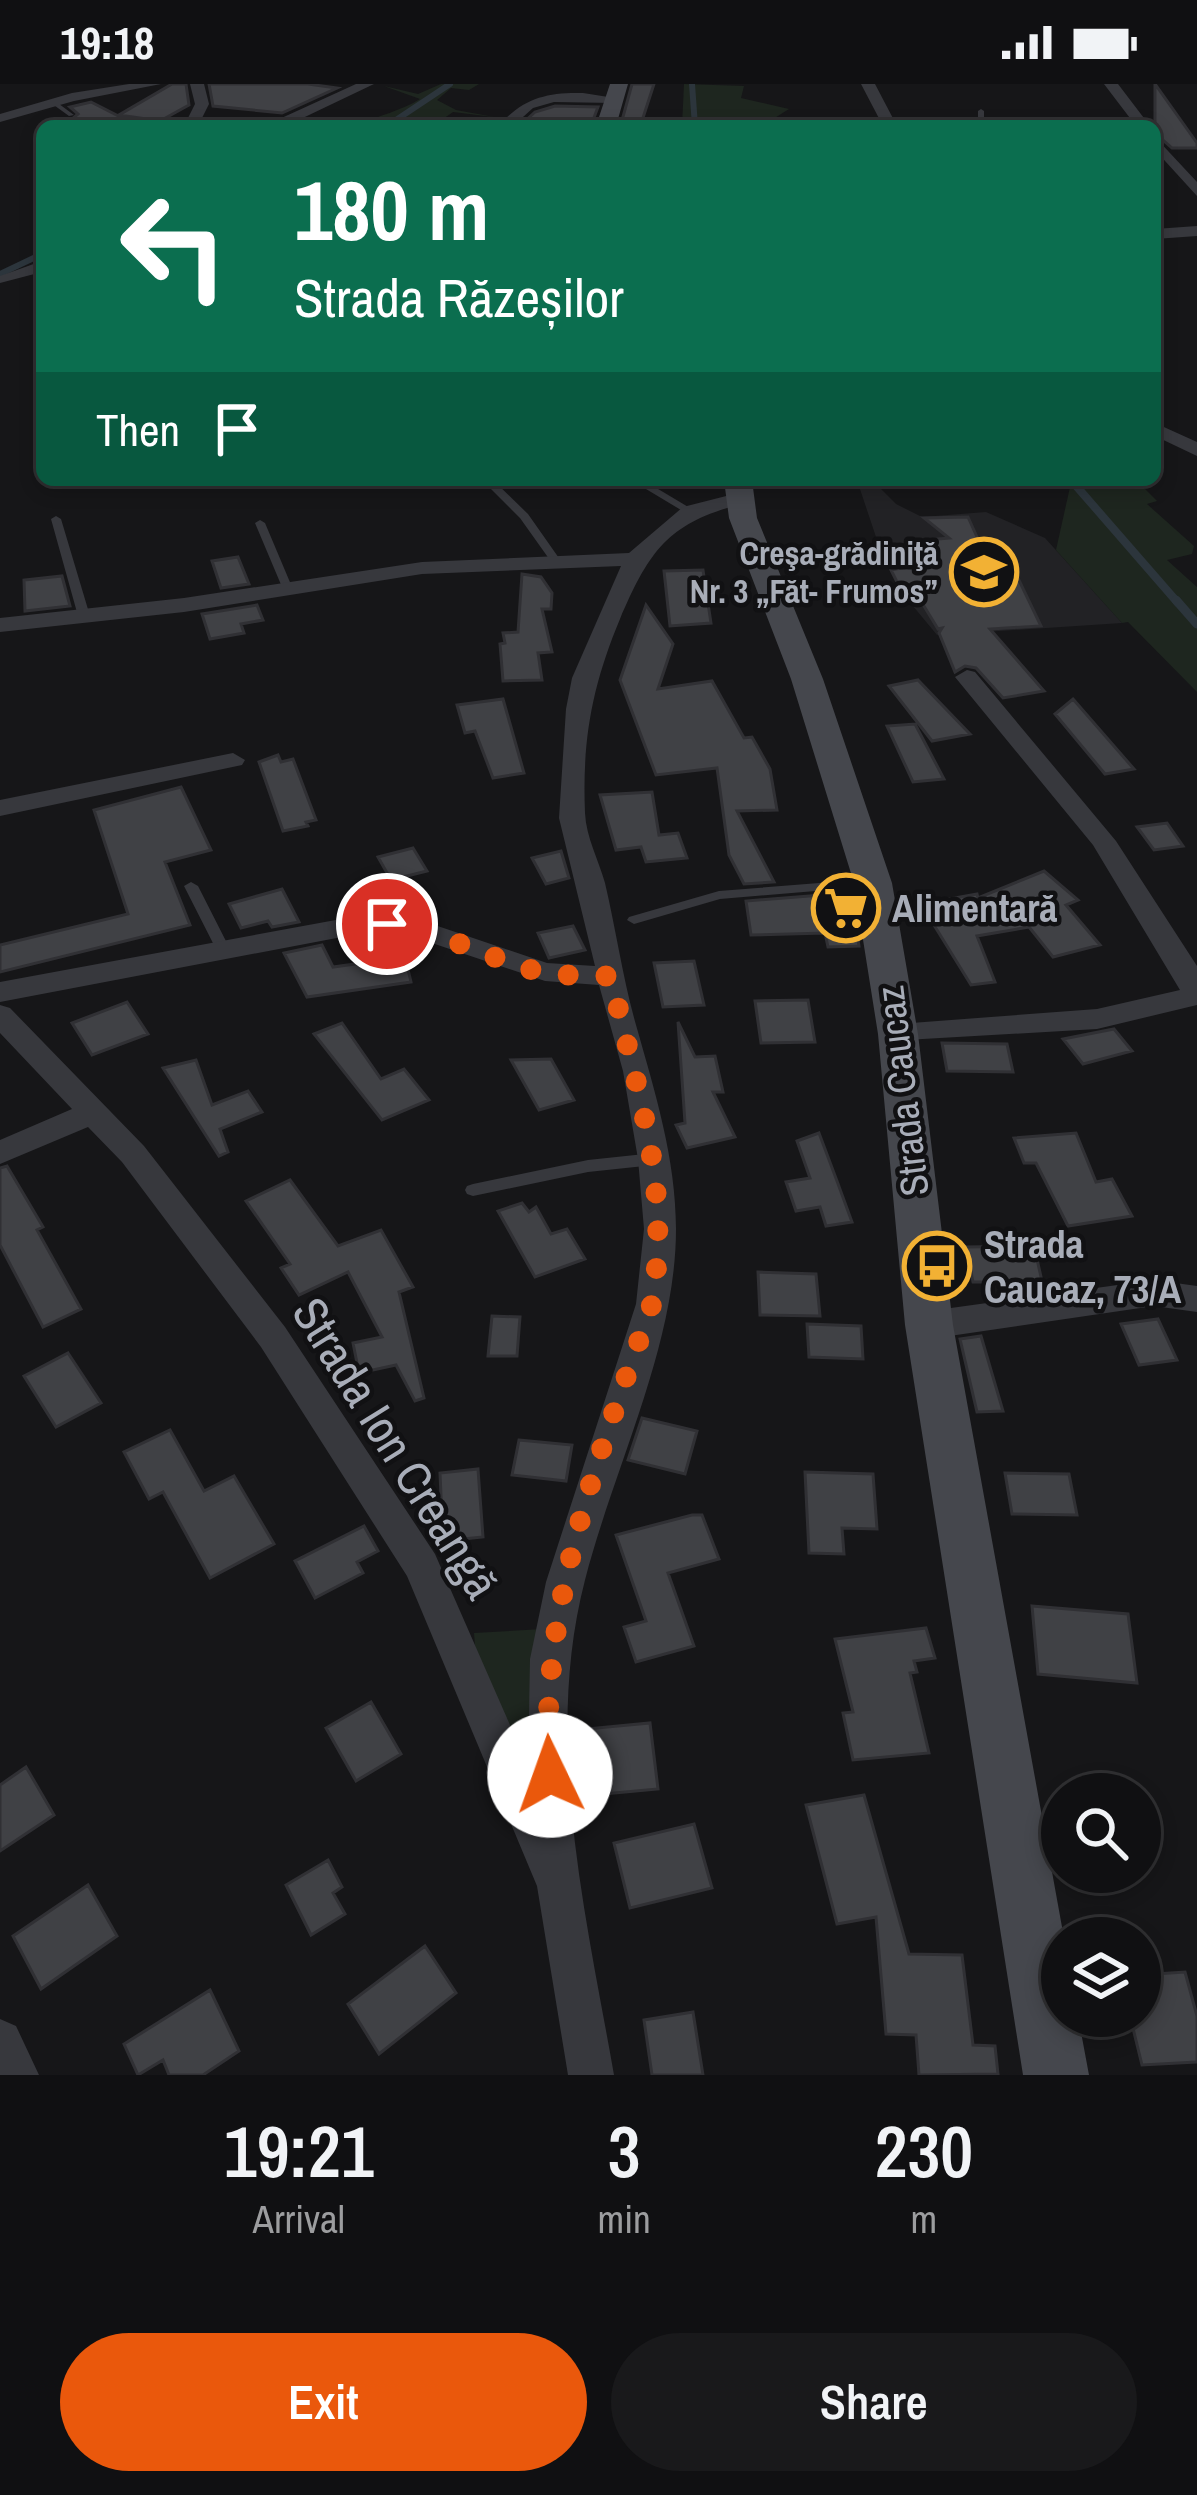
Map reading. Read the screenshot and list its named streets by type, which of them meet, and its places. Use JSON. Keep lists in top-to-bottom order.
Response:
{
  "streets": {
    "street": ["Strada Caucaz", "Strada Ion Creangă"]
  },
  "places": {
    "school or university": ["Creşa-grădiniţă Nr. 3 „Făt- Frumos”"],
    "supermarket": ["Alimentară"],
    "bus stop": ["Strada Caucaz, 73/A"]
  },
  "page": {
    "status": "19:18",
    "turn": ["180 m", "Strada Răzeșilor"],
    "then": "Then",
    "eta": [
      "19:21",
      "Arrival",
      "3",
      "min",
      "230",
      "m"
    ],
    "buttons": ["Exit", "Share"]
  }
}
